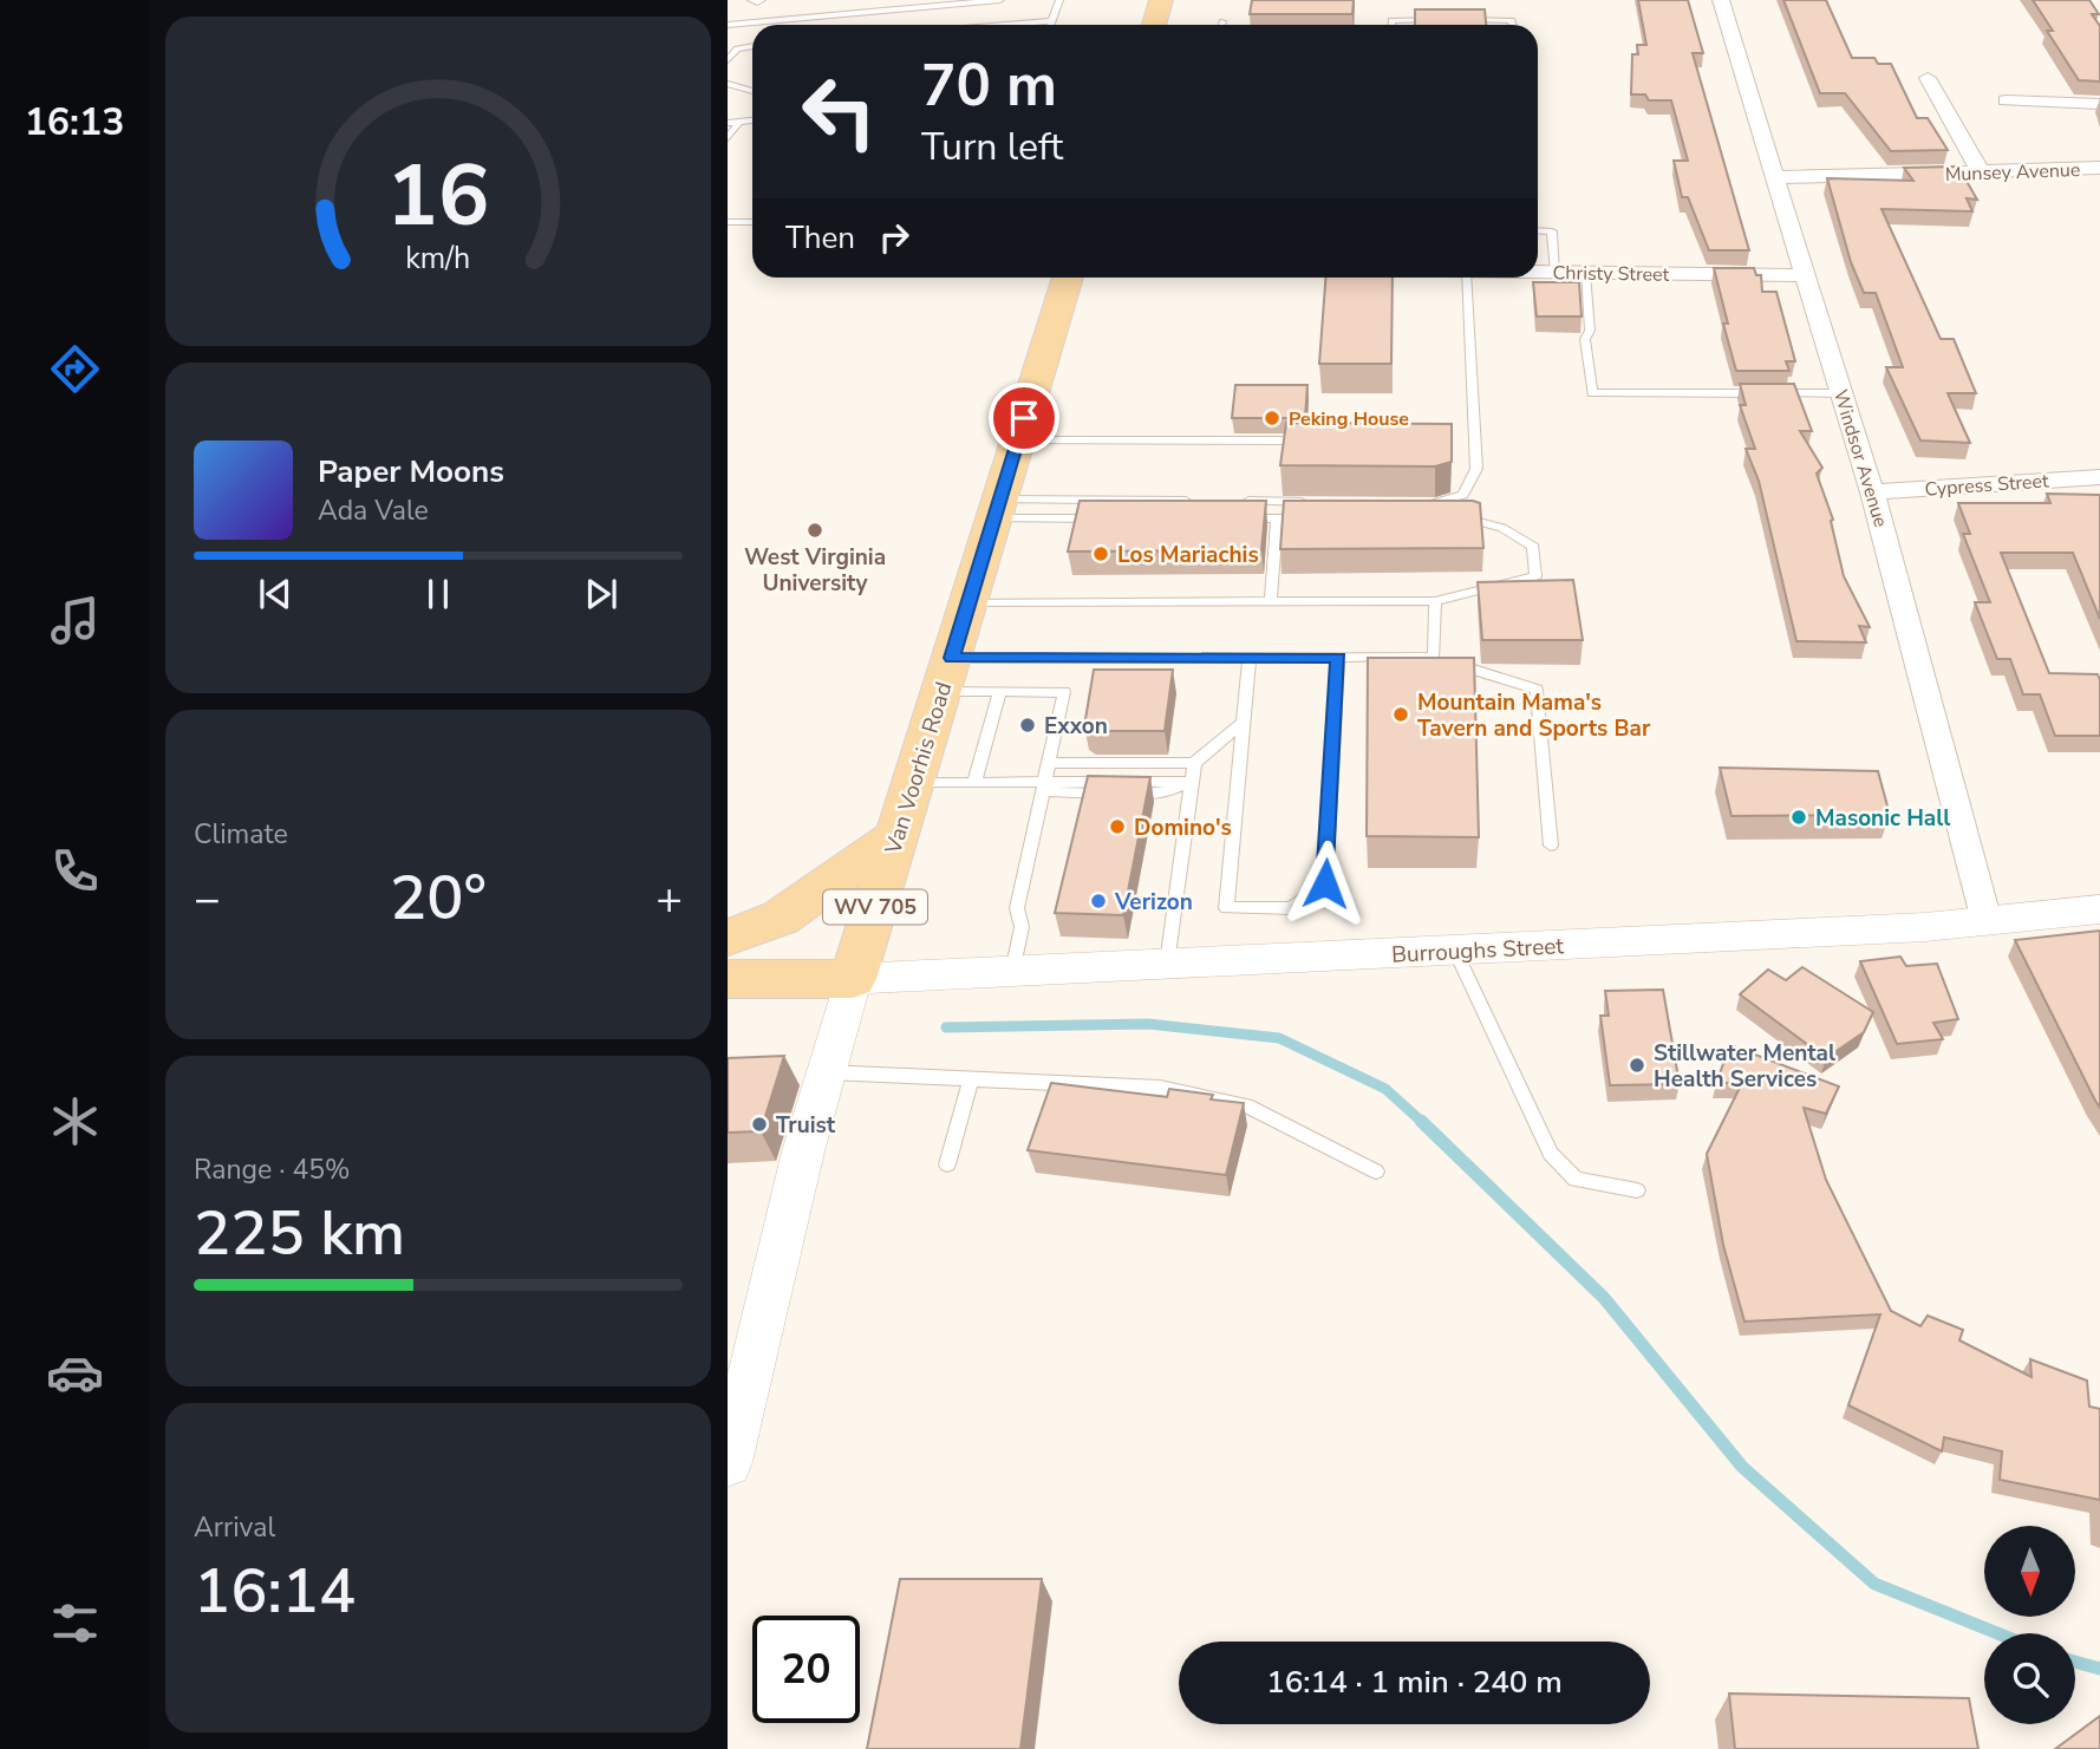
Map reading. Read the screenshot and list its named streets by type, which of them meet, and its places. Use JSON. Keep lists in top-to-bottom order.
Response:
{
  "streets": {
    "main road": ["Van Voorhis Road", "WV 705"],
    "street": [
      "Munsey Avenue",
      "Christy Street",
      "Windsor Avenue",
      "Cypress Street",
      "Burroughs Street"
    ]
  },
  "crossings": [
    ["Munsey Avenue", "Windsor Avenue"],
    ["Christy Street", "Windsor Avenue"],
    ["Windsor Avenue", "Cypress Street"],
    ["Windsor Avenue", "Burroughs Street"],
    ["Van Voorhis Road", "Burroughs Street"]
  ],
  "places": [
    "Peking House",
    "West Virginia University",
    "Los Mariachis",
    "Mountain Mama's Tavern and Sports Bar",
    "Exxon",
    "Masonic Hall",
    "Domino's",
    "Verizon",
    "Stillwater Mental Health Services",
    "Truist"
  ],
  "north": "bottom",
  "page": {
    "tabs": "16:13",
    "turn": ["70 m", "Turn left"],
    "then": "Then",
    "song": ["Paper Moons", "Ada Vale"],
    "tile": [
      "Climate",
      ["Range · 45%", "225 km"],
      ["Arrival", "16:14"]
    ],
    "heat": ["−", "20°", "+"],
    "limit": "20",
    "trip": "16:14 · 1 min · 240 m",
    "gauge": ["16", "km/h"]
  }
}
